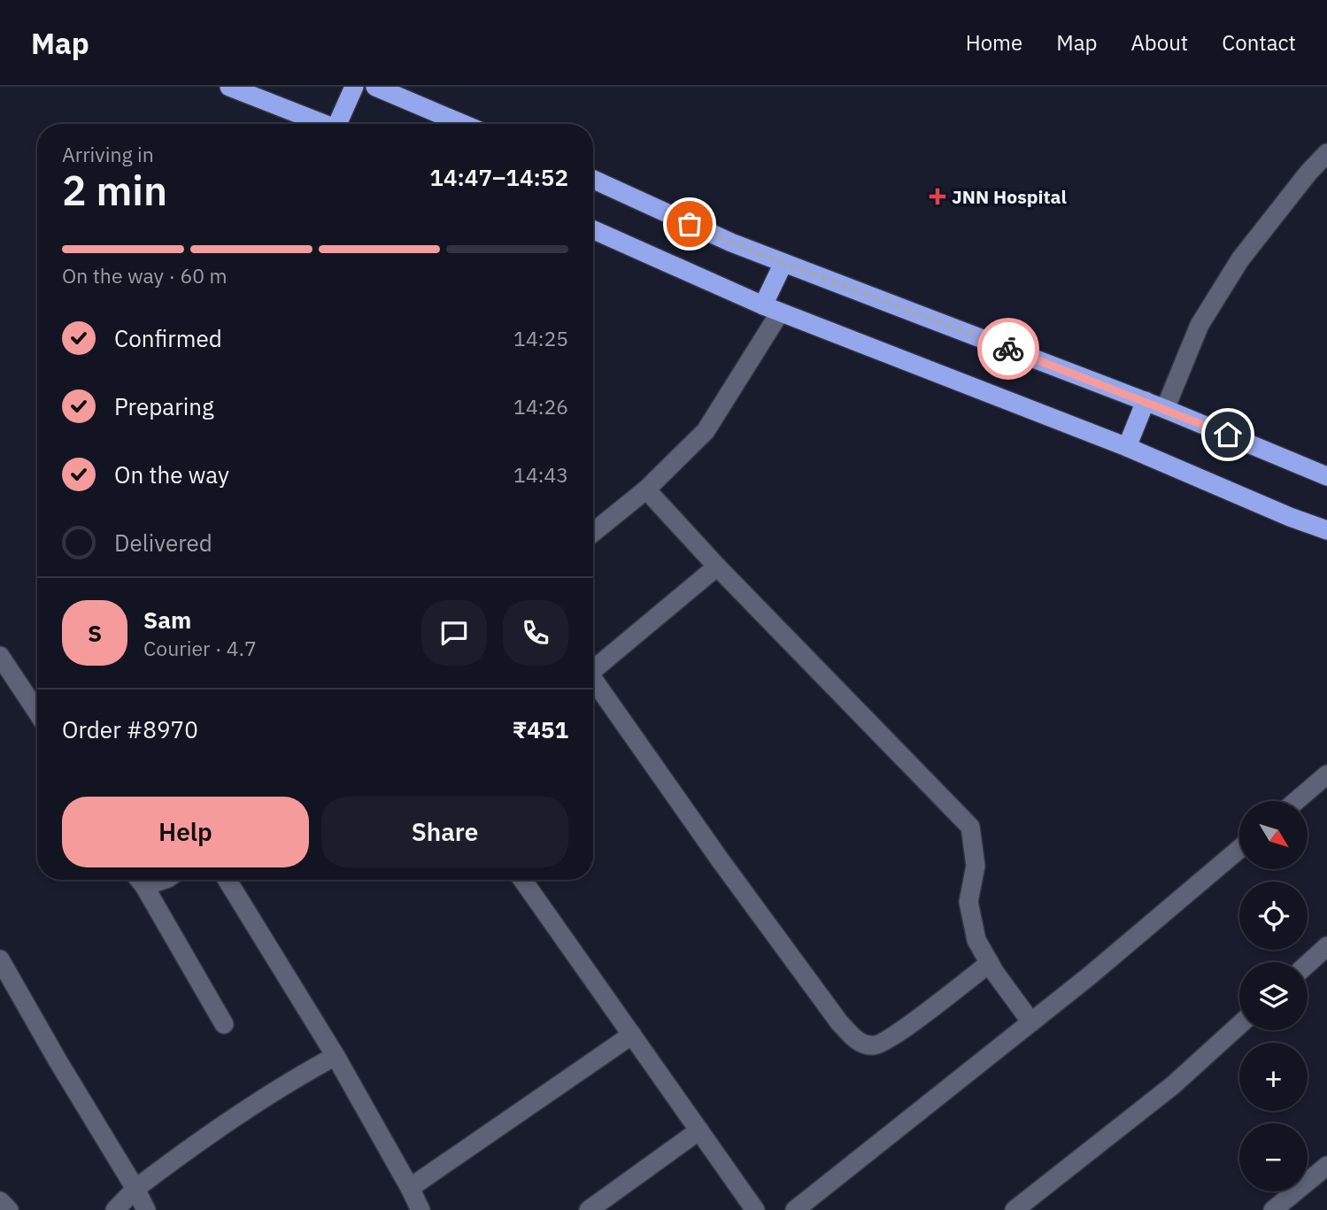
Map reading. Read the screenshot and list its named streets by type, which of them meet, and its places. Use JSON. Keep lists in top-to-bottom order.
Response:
{
  "places": {
    "health": ["JNN Hospital"]
  },
  "north": "bottom right",
  "page": {
    "header": "Map",
    "nav": [
      "Home",
      "Map",
      "About",
      "Contact"
    ],
    "heading": ["2 min", "Arriving in", "14:47–14:52"],
    "panel": [
      "Sam",
      "Courier · 4.7",
      "Order #8970",
      "₹451"
    ],
    "bar": "On the way · 60 m",
    "list": [
      ["Confirmed", "14:25"],
      ["Preparing", "14:26"],
      ["On the way", "14:43"],
      "Delivered"
    ],
    "round": "S",
    "buttons": ["Help", "Share"],
    "map_buttons": ["+", "−"]
  }
}
